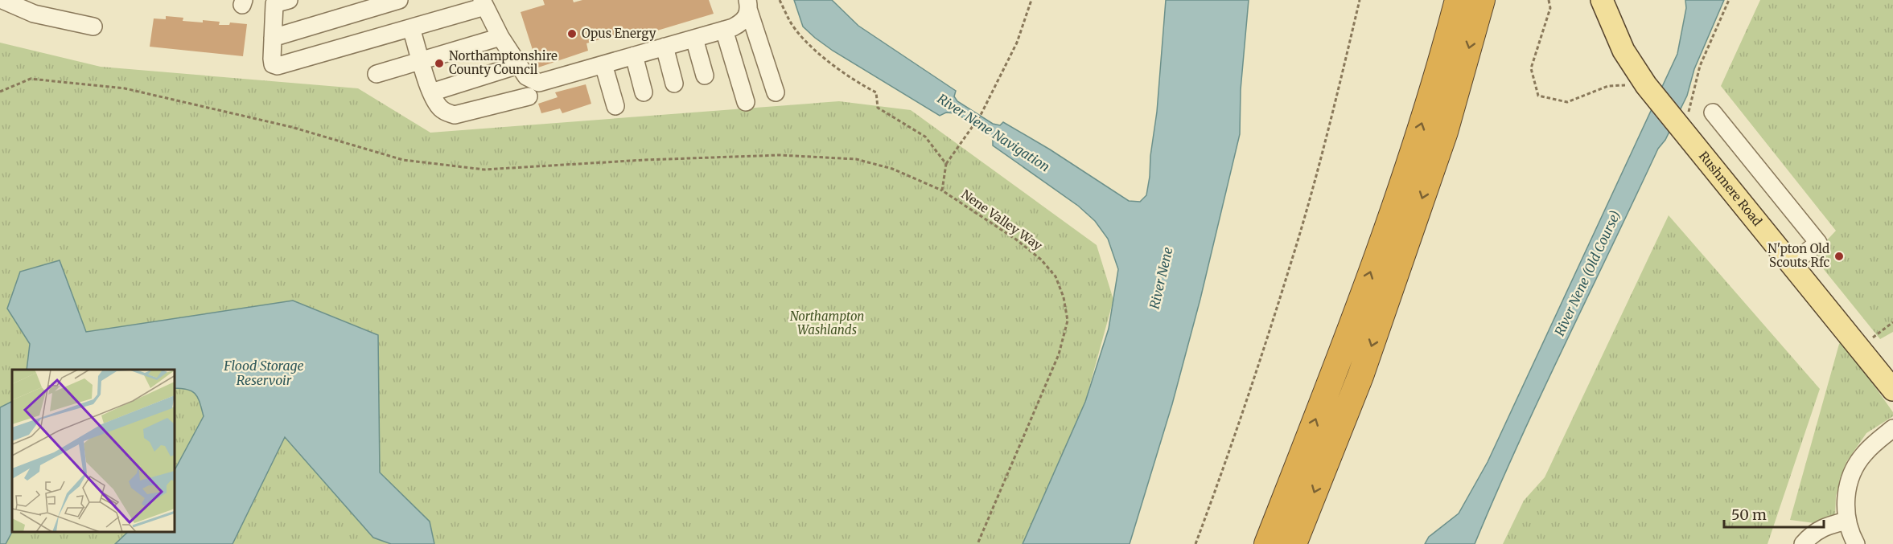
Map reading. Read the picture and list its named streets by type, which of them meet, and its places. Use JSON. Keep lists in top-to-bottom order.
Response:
{
  "streets": {
    "main road": ["Rushmere Road"],
    "path": ["Nene Valley Way"]
  },
  "water": [
    "River Nene Navigation",
    "River Nene (Old Course)",
    "River Nene",
    "Flood Storage Reservoir"
  ],
  "parks": ["Northampton Washlands"],
  "places": ["Opus Energy", "Northamptonshire County Council", "N'pton Old Scouts Rfc"],
  "scale_bar": "50 m"
}
